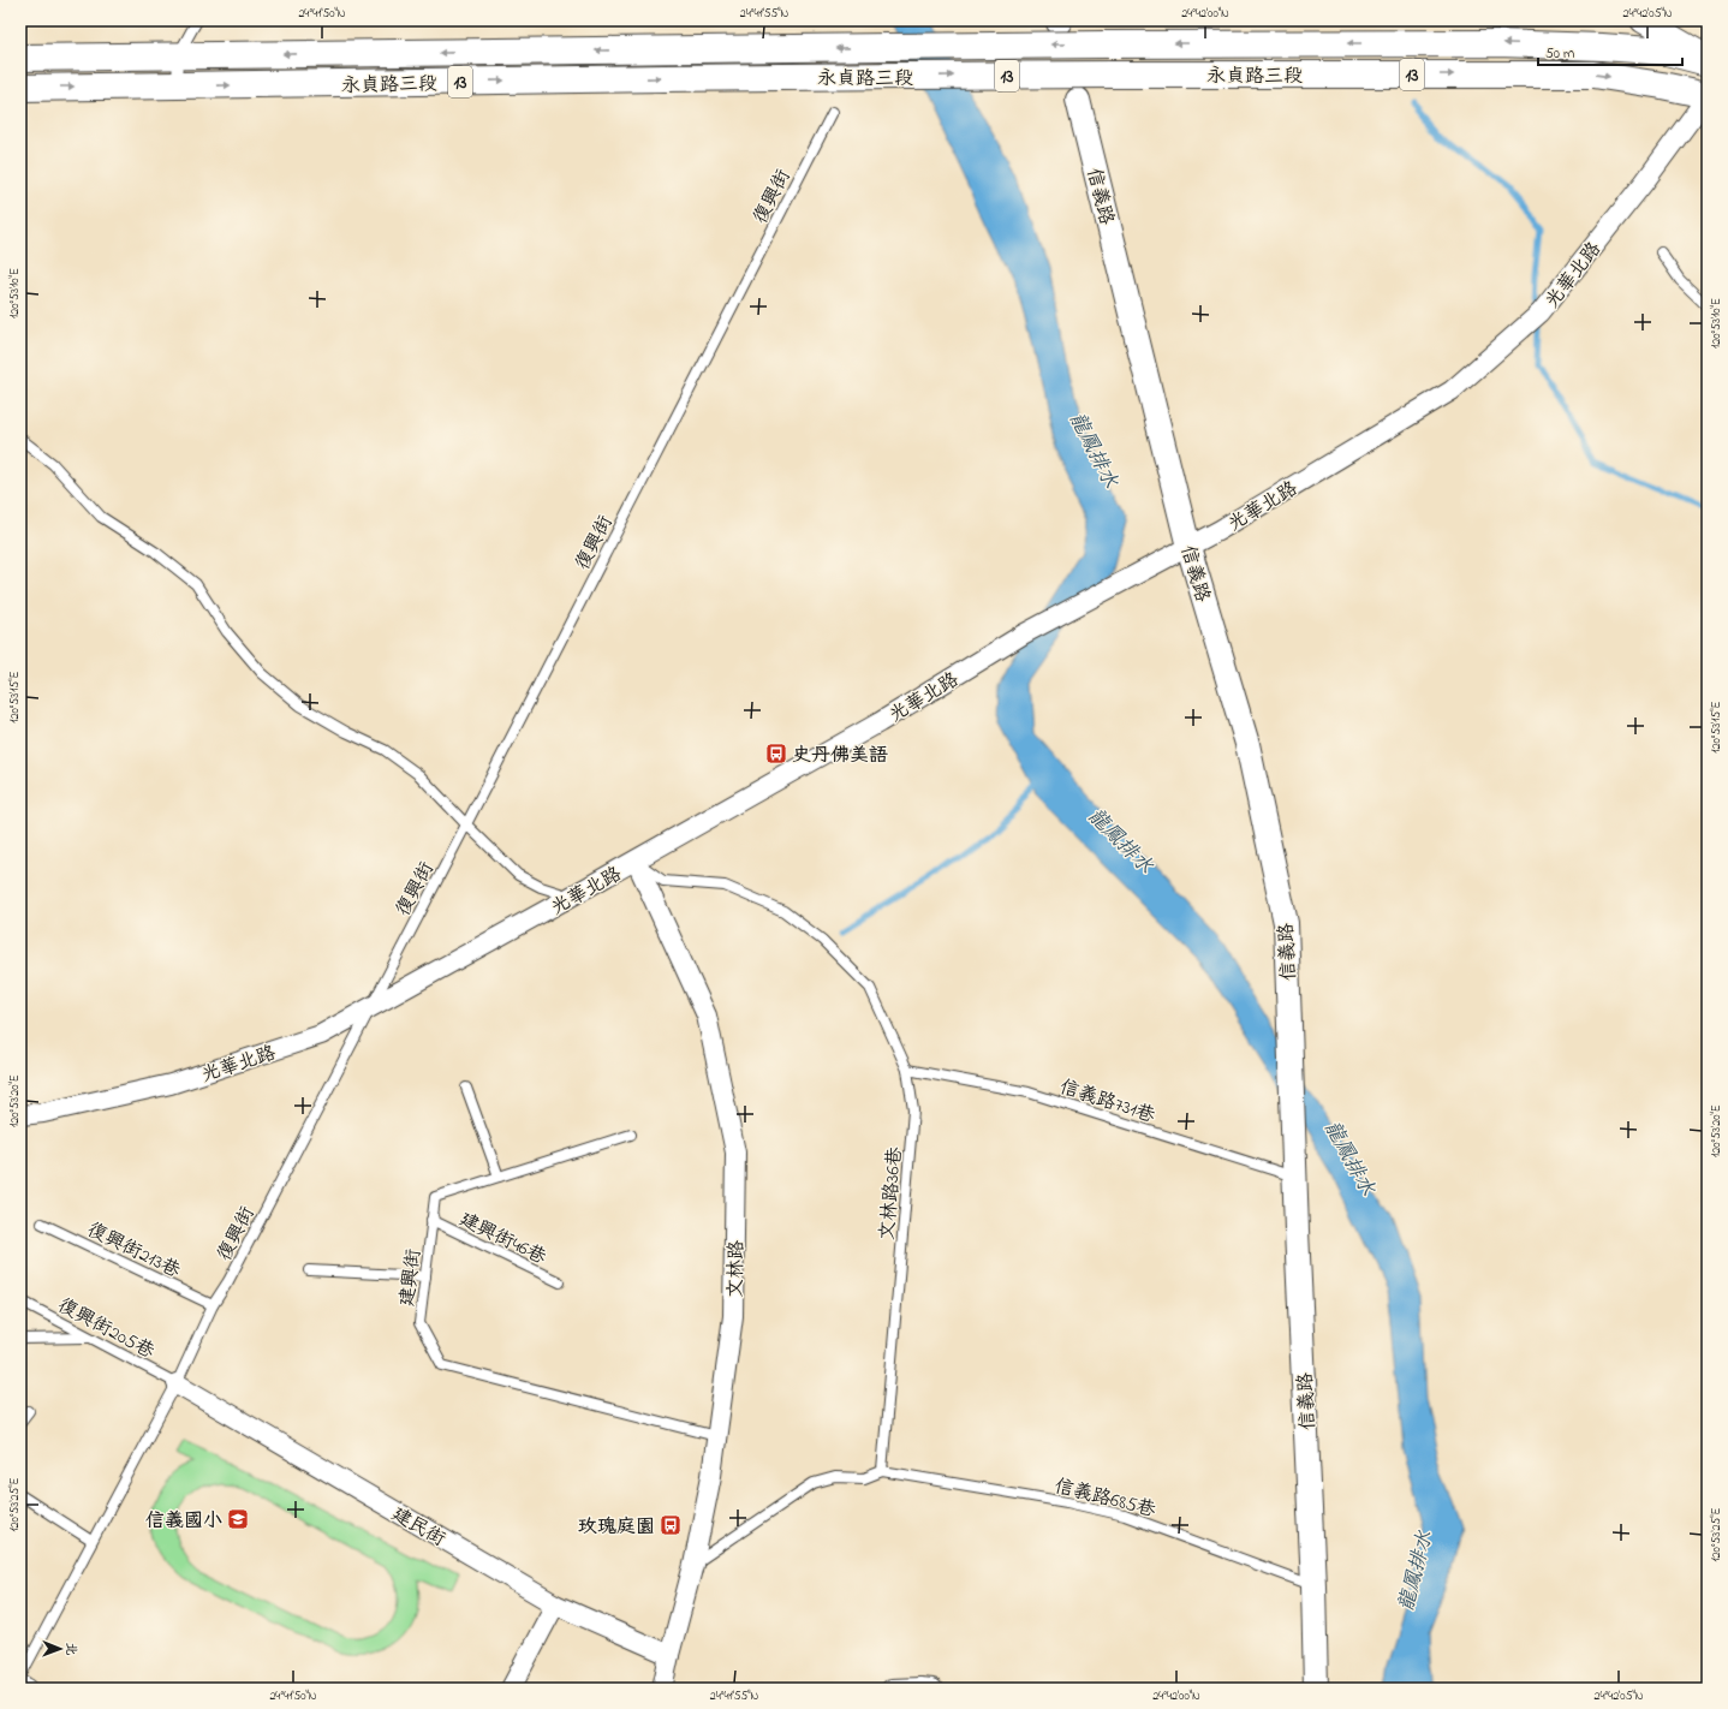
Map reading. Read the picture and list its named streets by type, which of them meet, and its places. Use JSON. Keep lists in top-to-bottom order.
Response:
{
  "streets": {
    "main road": ["永貞路三段", "13"],
    "street": [
      "信義路",
      "光華北路",
      "文林路",
      "建民街"
    ],
    "lane": [
      "復興街",
      "信義路731巷",
      "文林路36巷",
      "建興街46巷",
      "復興街213巷",
      "建興街",
      "復興街205巷",
      "信義路685巷"
    ]
  },
  "crossings": [
    ["永貞路三段", "光華北路"],
    ["復興街", "光華北路"],
    ["復興街", "復興街213巷"],
    ["復興街", "復興街205巷"],
    ["復興街", "建民街"],
    ["信義路", "光華北路"],
    ["信義路", "信義路731巷"],
    ["信義路", "信義路685巷"],
    ["光華北路", "文林路36巷"],
    ["光華北路", "文林路"],
    ["信義路731巷", "文林路36巷"],
    ["文林路36巷", "文林路"],
    ["文林路36巷", "信義路685巷"],
    ["建興街46巷", "建興街"],
    ["文林路", "建興街"],
    ["文林路", "建民街"],
    ["復興街205巷", "建民街"]
  ],
  "water": ["龍鳳排水"],
  "places": {
    "bus stop": ["史丹佛美語", "玫瑰庭園"],
    "school or university": ["信義國小"]
  },
  "scale_bar": "50 m",
  "north": "right",
  "coordinates": [
    "24°41'50\"N",
    "24°41'55\"N",
    "24°42'00\"N",
    "24°42'05\"N",
    "120°53'10\"E",
    "120°53'15\"E",
    "120°53'20\"E",
    "120°53'25\"E"
  ]
}
